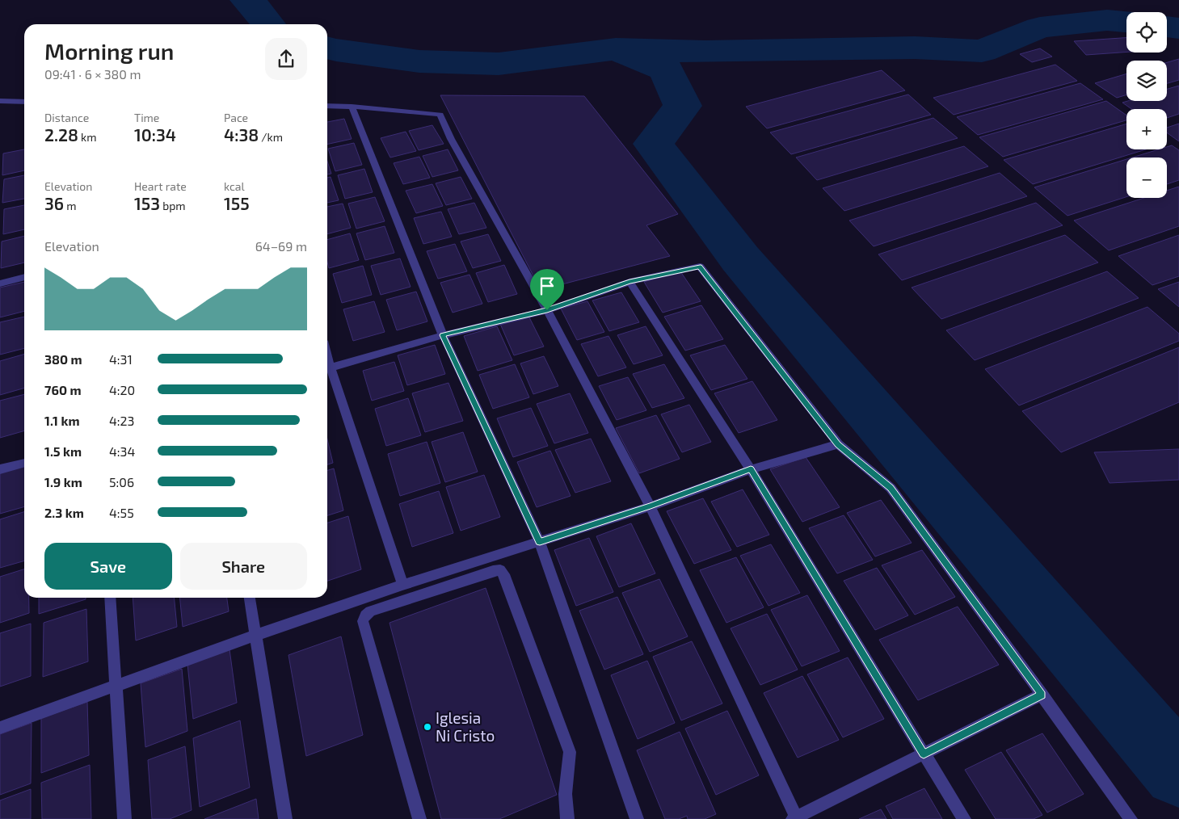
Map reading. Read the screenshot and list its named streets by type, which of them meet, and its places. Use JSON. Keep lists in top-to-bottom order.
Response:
{
  "places": ["Iglesia Ni Cristo"],
  "page": {
    "map_buttons": ["+", "−"],
    "heading": ["Morning run", "09:41 · 6 × 380 m"],
    "stats": [
      ["Distance", "2.28 km"],
      ["Time", "10:34"],
      ["Pace", "4:38 /km"],
      ["Elevation", "36 m"],
      ["Heart rate", "153 bpm"],
      ["kcal", "155"]
    ],
    "chart": ["Elevation", "64–69 m"],
    "list": [
      {
        "name": "380 m",
        "note": "4:31"
      },
      {
        "name": "760 m",
        "note": "4:20"
      },
      {
        "name": "1.1 km",
        "note": "4:23"
      },
      {
        "name": "1.5 km",
        "note": "4:34"
      },
      {
        "name": "1.9 km",
        "note": "5:06"
      },
      {
        "name": "2.3 km",
        "note": "4:55"
      }
    ],
    "buttons": ["Save", "Share"]
  }
}
